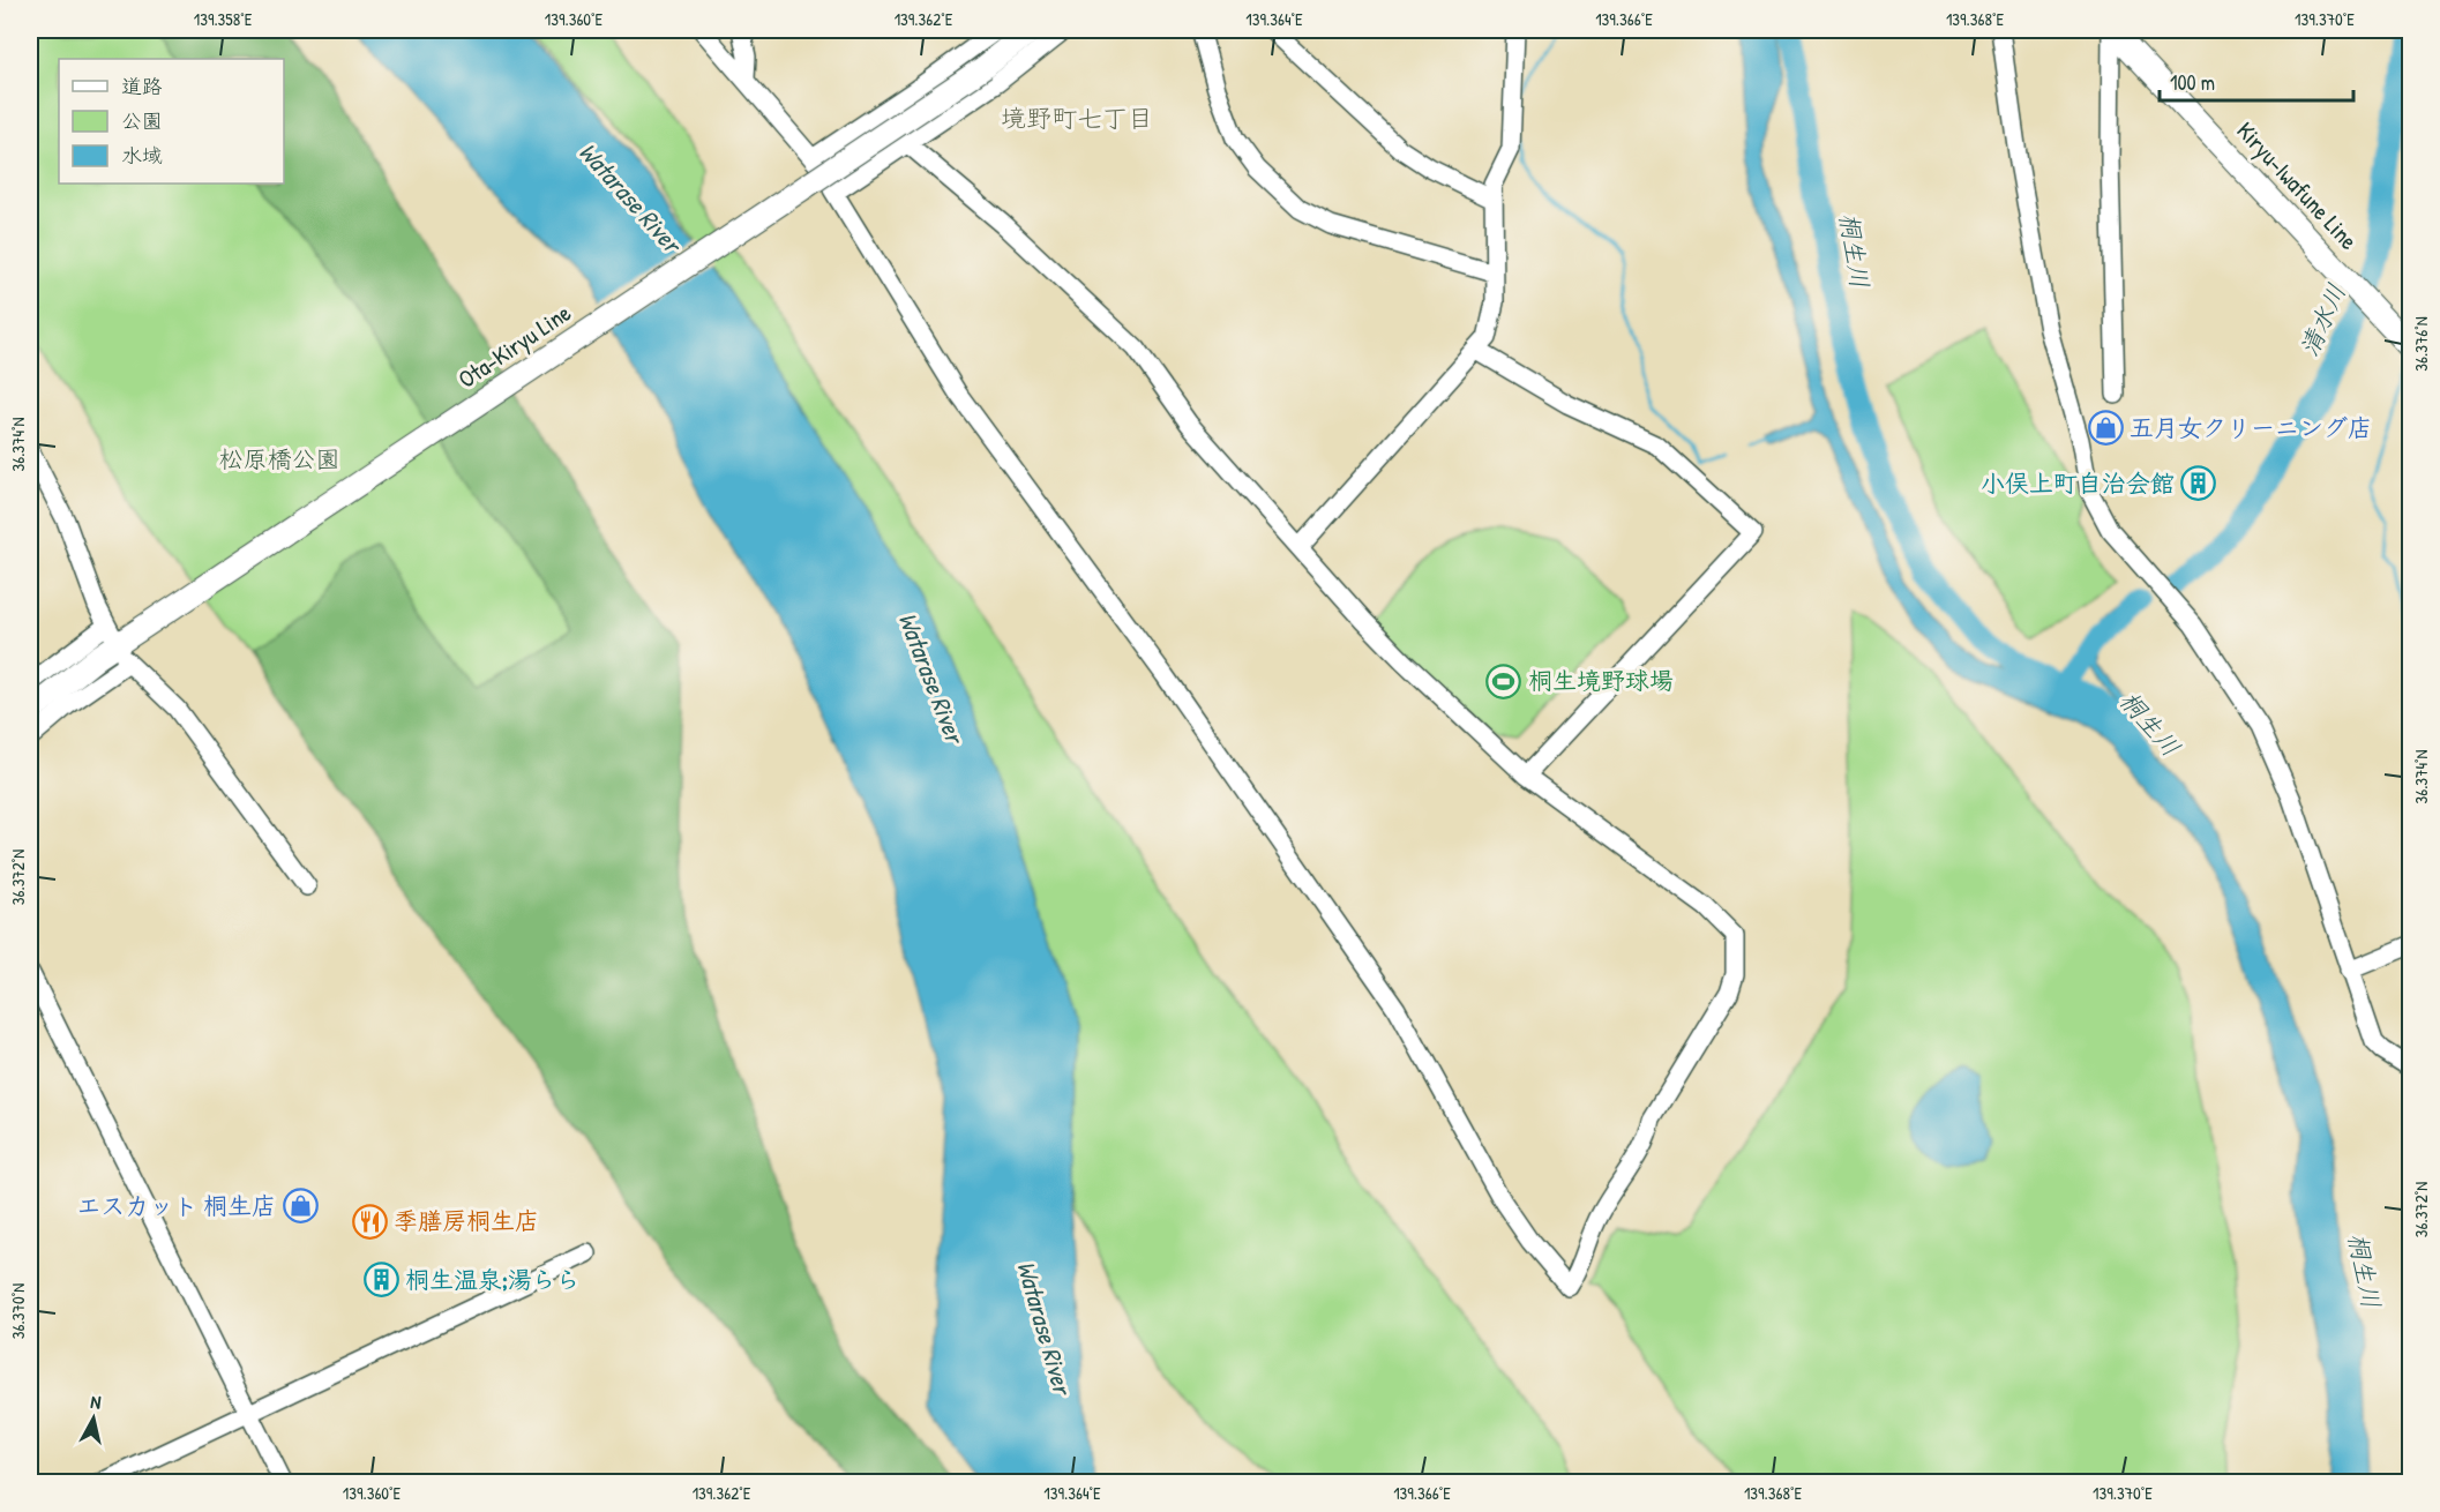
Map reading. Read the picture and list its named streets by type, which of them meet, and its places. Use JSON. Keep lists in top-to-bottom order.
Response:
{
  "streets": {
    "main road": ["Kiryu-Iwafune Line", "Ota-Kiryu Line"]
  },
  "districts": ["境野町七丁目"],
  "water": ["Watarase River", "桐生川", "清水川"],
  "parks": ["松原橋公園"],
  "places": {
    "shop": ["五月女クリーニング店", "エスカット 桐生店"],
    "building": ["小俣上町自治会館", "桐生温泉;湯らら"],
    "sports": ["桐生境野球場"],
    "restaurant": ["季膳房桐生店"]
  },
  "legend": ["道路", "公園", "水域"],
  "scale_bar": "100 m",
  "north": "top",
  "coordinates": [
    "139.358°E",
    "139.360°E",
    "139.362°E",
    "139.364°E",
    "139.366°E",
    "139.368°E",
    "139.370°E",
    "36.376°N",
    "36.374°N",
    "36.372°N",
    "36.370°N"
  ]
}
